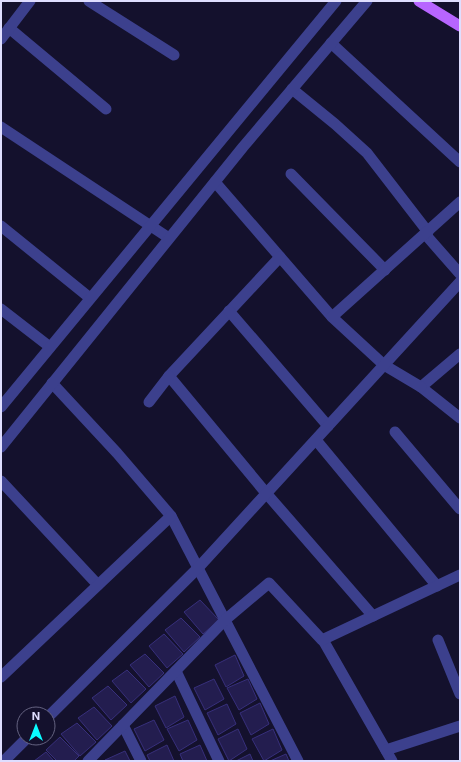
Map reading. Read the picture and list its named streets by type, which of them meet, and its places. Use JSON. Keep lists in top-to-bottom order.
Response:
{
  "north": "top"
}
